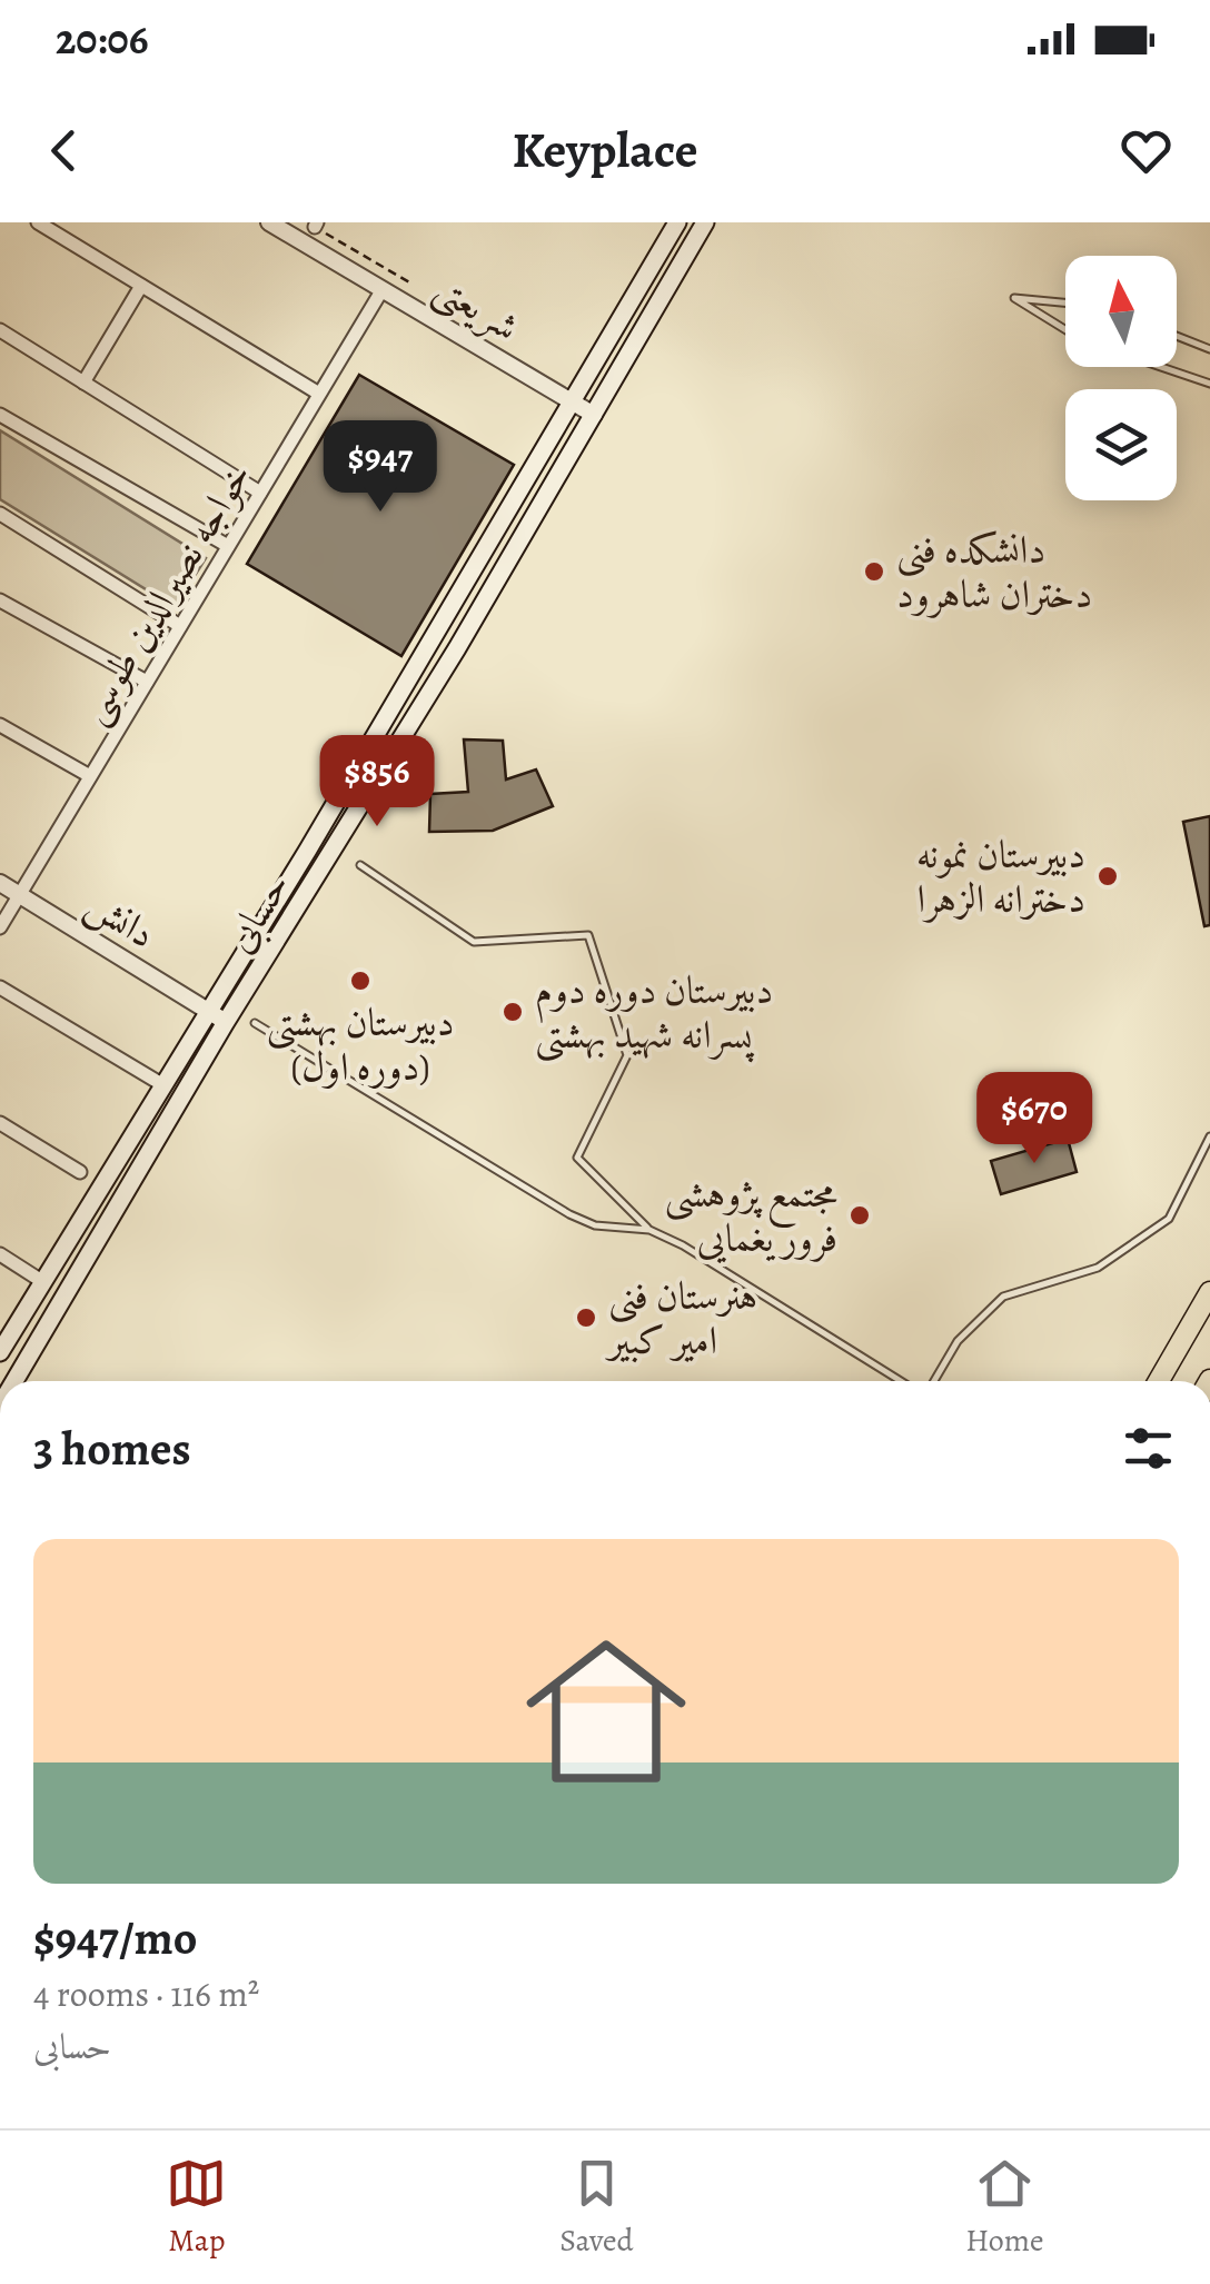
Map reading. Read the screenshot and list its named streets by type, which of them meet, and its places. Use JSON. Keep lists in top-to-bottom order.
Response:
{
  "streets": {
    "main road": ["حسابی"],
    "street": ["شریعتی", "خواجه نصیرالدین طوسی", "دانش"]
  },
  "crossings": [
    ["شریعتی", "خواجه نصیرالدین طوسی"],
    ["شریعتی", "حسابی"],
    ["خواجه نصیرالدین طوسی", "دانش"],
    ["حسابی", "دانش"]
  ],
  "places": [
    "دانشکده فنی دختران شاهرود",
    "دبیرستان نمونه دخترانه الزهرا",
    "دبیرستان بهشتی (دوره اول)",
    "دبیرستان دوره دوم پسرانه شهید بهشتی",
    "مجتمع پژوهشی فرور یغمایی",
    "هنرستان فنی امیر کبیر"
  ],
  "north": "top",
  "page": {
    "status": "20:06",
    "header": "Keyplace",
    "price": ["$947", "$856", "$670"],
    "heading": "3 homes",
    "list": [
      {
        "name": "$947/mo",
        "note": "4 rooms · 116 m² · حسابی"
      }
    ],
    "tabs": ["Map", "Saved", "Home"]
  }
}
